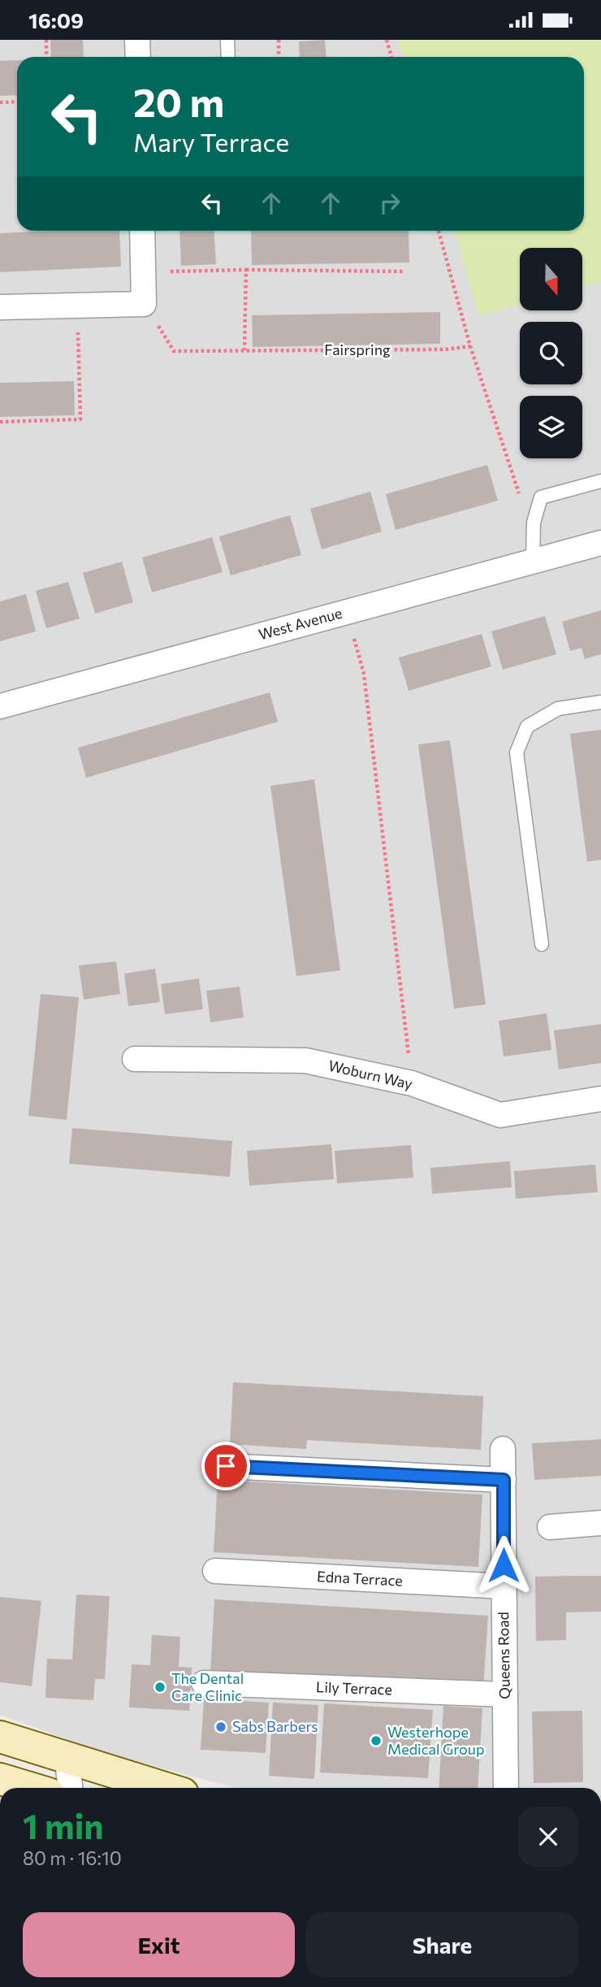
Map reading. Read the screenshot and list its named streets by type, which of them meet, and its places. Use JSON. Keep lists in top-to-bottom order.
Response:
{
  "streets": {
    "street": [
      "West Avenue",
      "Woburn Way",
      "Edna Terrace",
      "Queens Road",
      "Lily Terrace"
    ],
    "path": ["Fairspring"]
  },
  "crossings": [
    ["Edna Terrace", "Queens Road"],
    ["Queens Road", "Lily Terrace"]
  ],
  "places": ["The Dental Care Clinic", "Sabs Barbers", "Westerhope Medical Group"],
  "north": "bottom",
  "page": {
    "status": "16:09",
    "turn": ["20 m", "Mary Terrace"],
    "heading": ["1 min", "80 m · 16:10"],
    "buttons": ["Exit", "Share"]
  }
}
